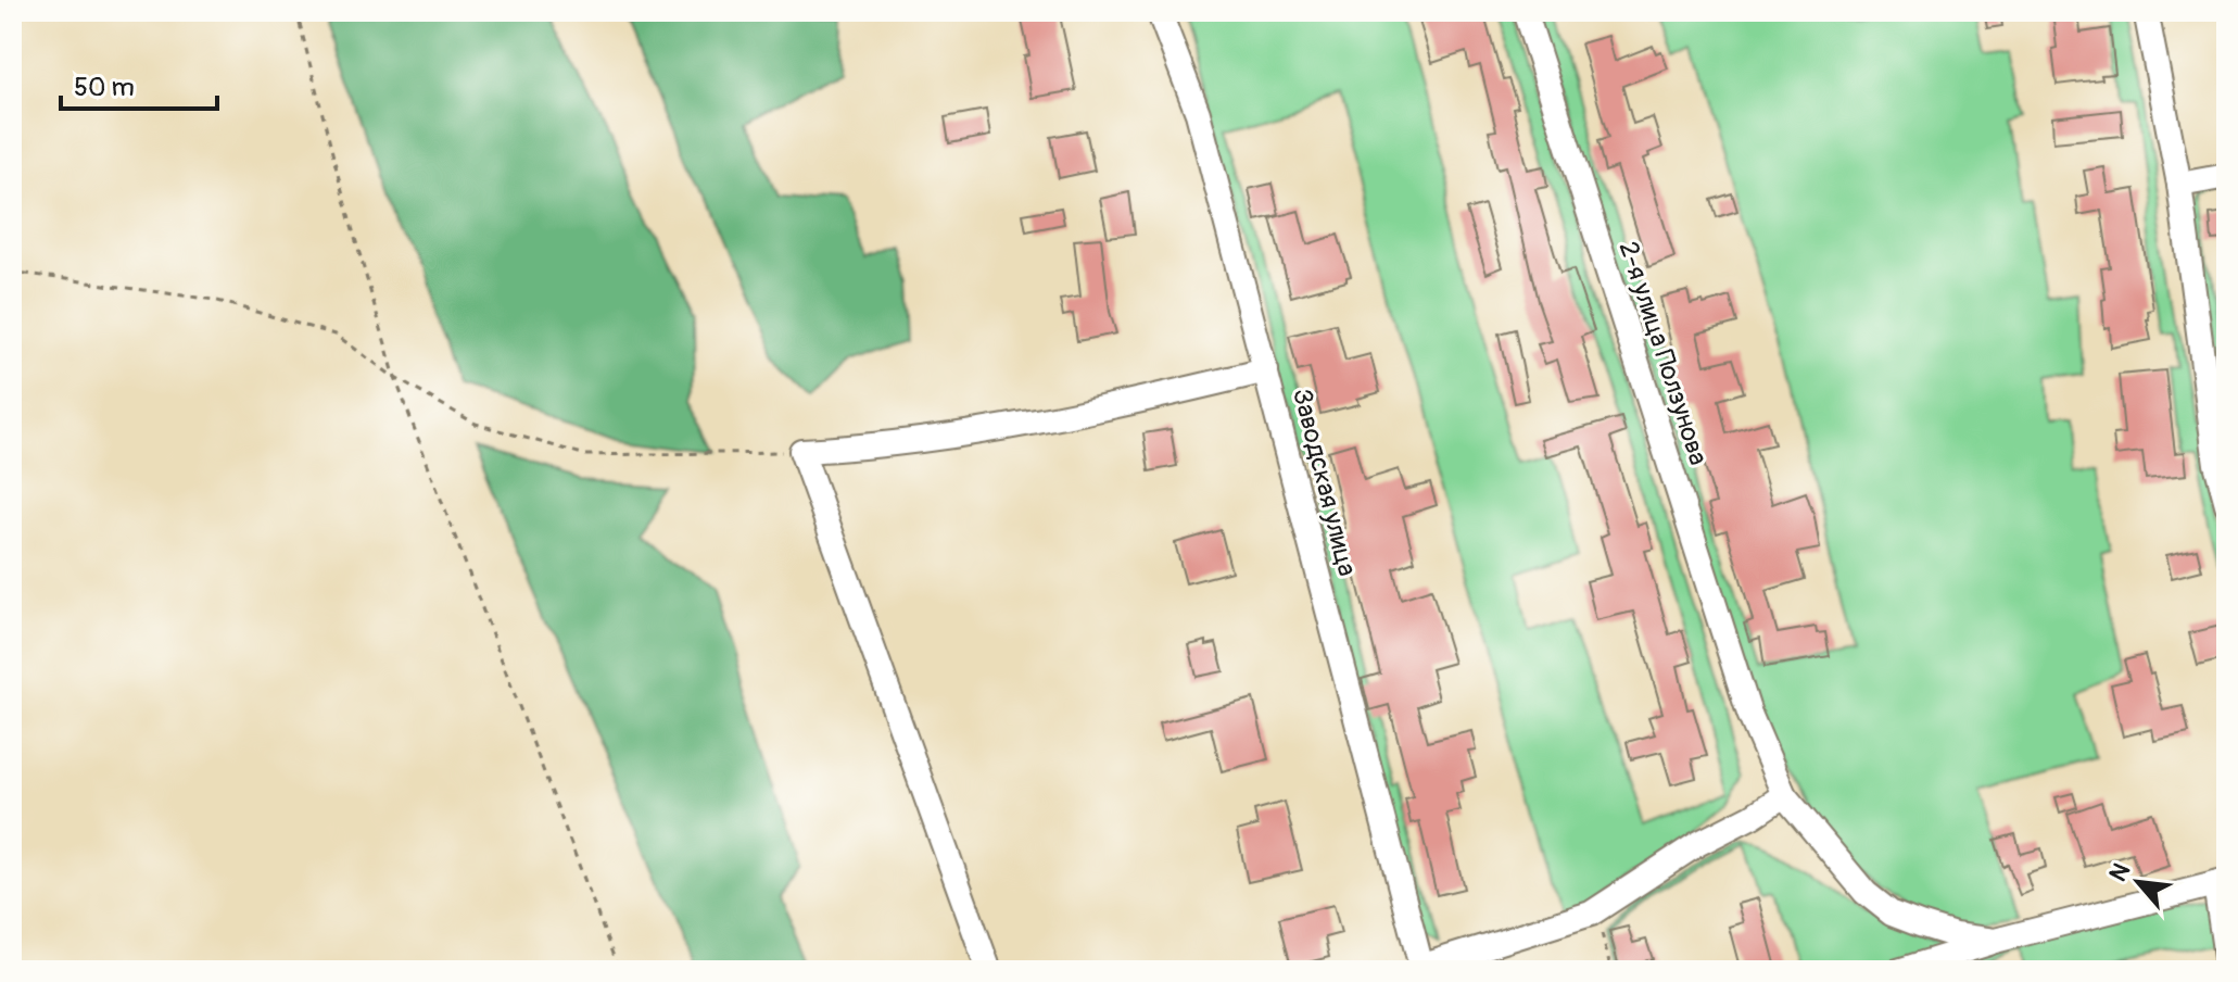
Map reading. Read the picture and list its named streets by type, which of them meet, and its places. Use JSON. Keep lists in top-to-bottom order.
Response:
{
  "streets": {
    "street": ["2-я улица Ползунова", "Заводская улица"]
  },
  "scale_bar": "50 m",
  "north": "top left"
}
